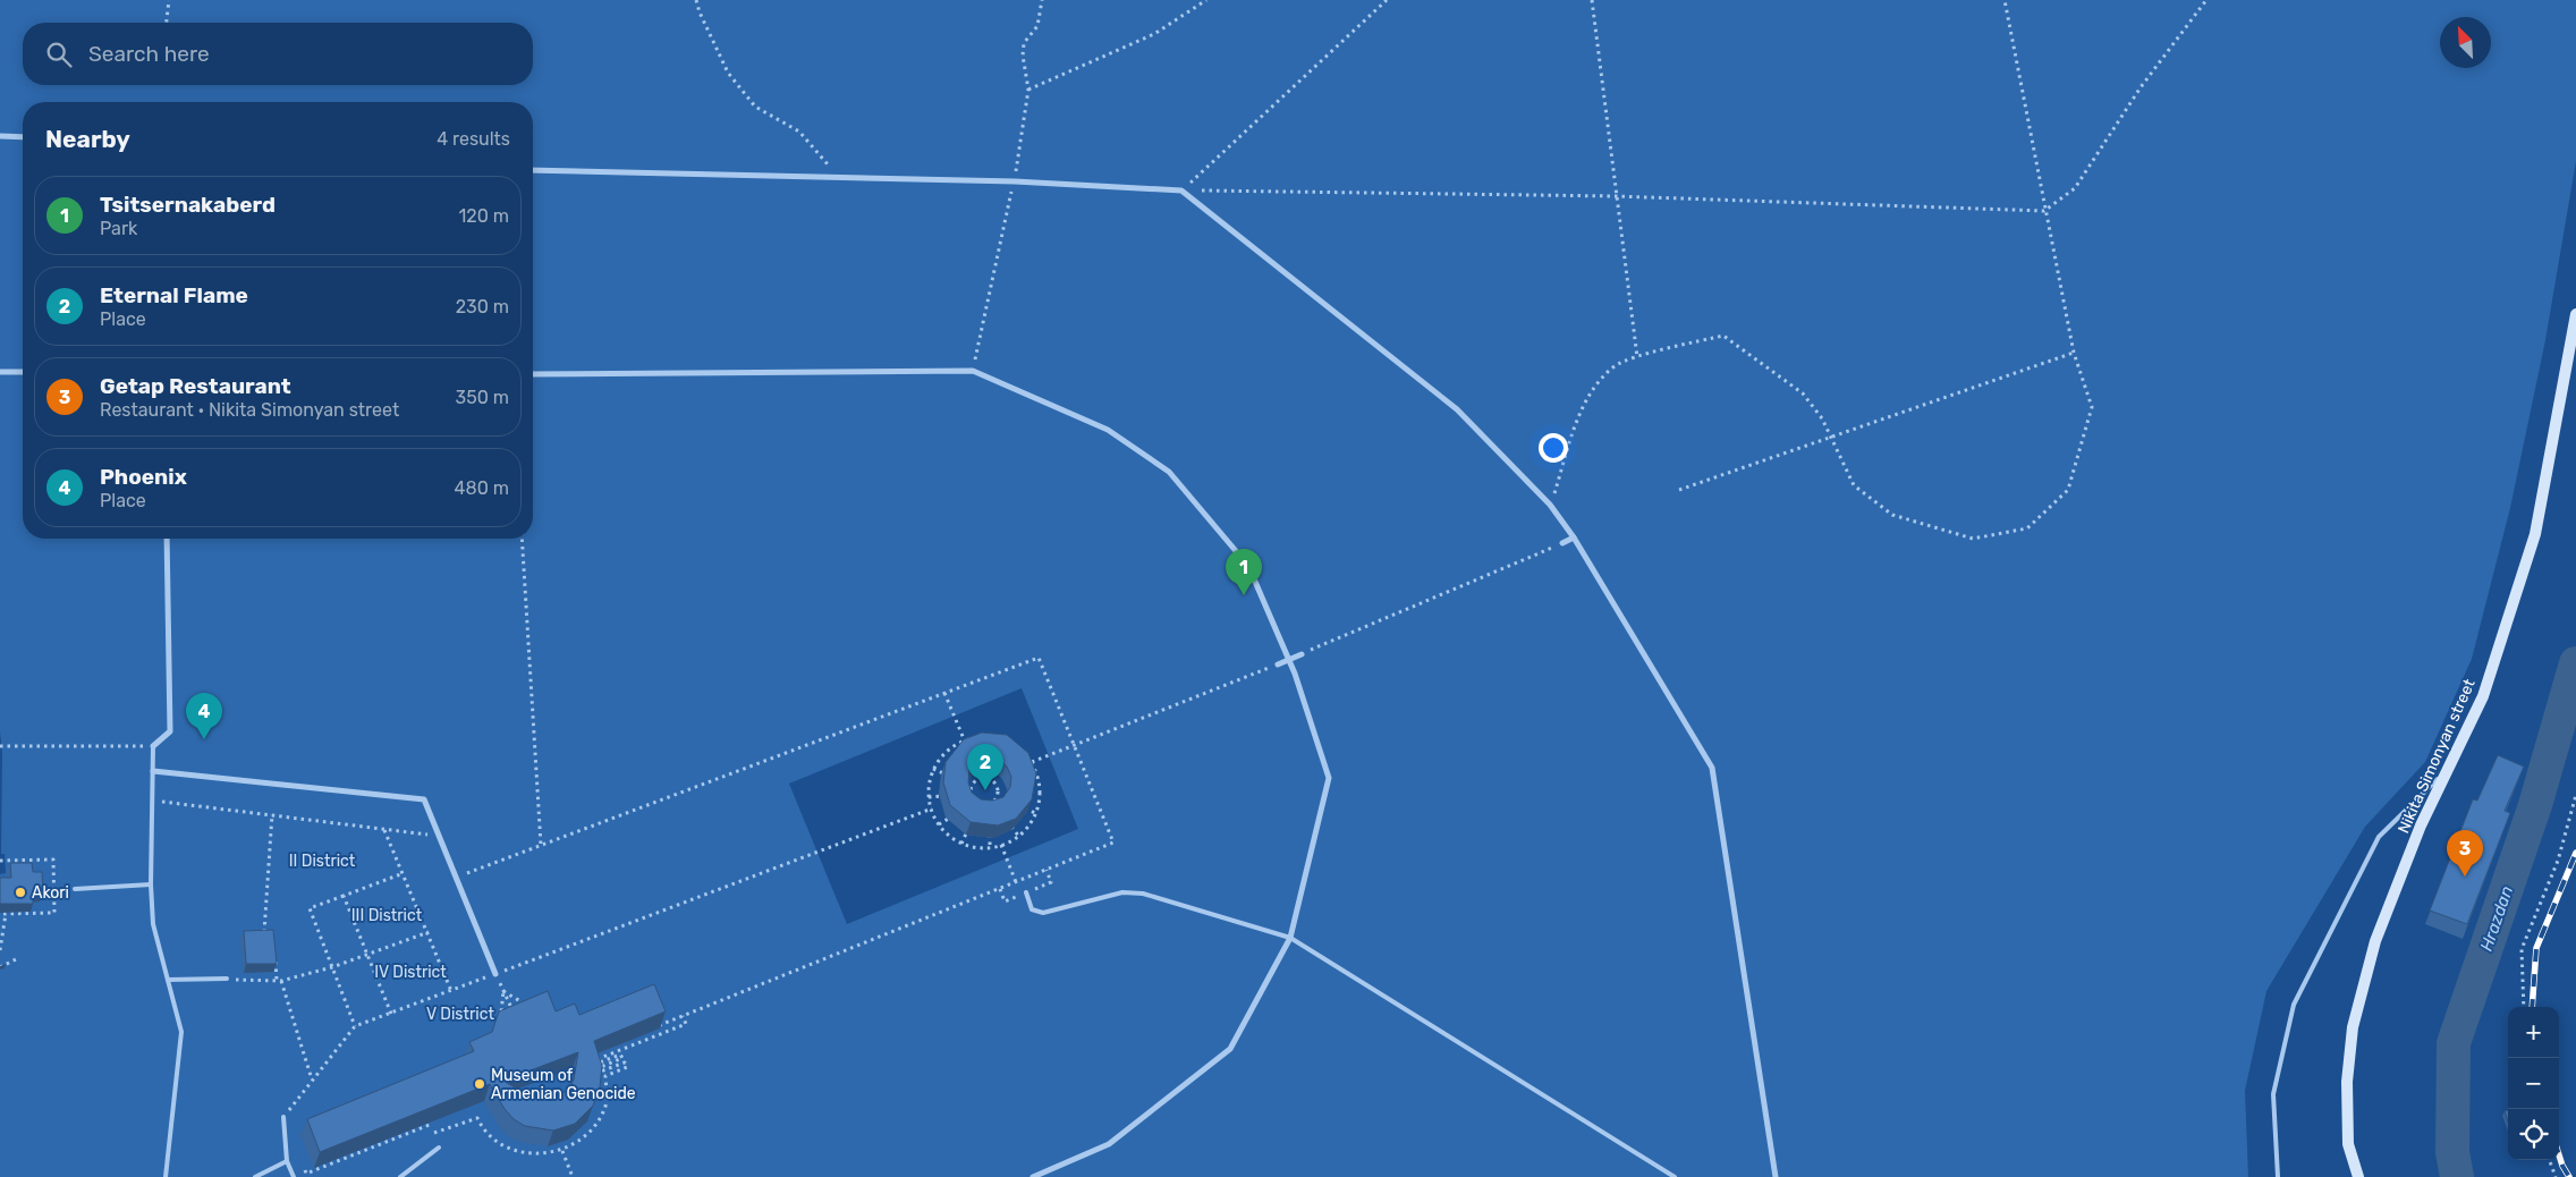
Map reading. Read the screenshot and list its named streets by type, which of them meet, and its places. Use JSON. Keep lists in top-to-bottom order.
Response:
{
  "streets": {
    "street": ["Nikita Simonyan street"]
  },
  "water": ["Hrazdan"],
  "parks": [
    "II District",
    "III District",
    "IV District",
    "V District"
  ],
  "places": ["Akori", "Museum of Armenian Genocide"],
  "north": "top left",
  "page": {
    "search": "Search here",
    "heading": ["Nearby", "4 results"],
    "list": [
      {
        "mark": "1",
        "name": "Tsitsernakaberd",
        "note": "Park",
        "value": "120 m"
      },
      {
        "mark": "2",
        "name": "Eternal Flame",
        "note": "Place",
        "value": "230 m"
      },
      {
        "mark": "3",
        "name": "Getap Restaurant",
        "note": "Restaurant · Nikita Simonyan street",
        "value": "350 m"
      },
      {
        "mark": "4",
        "name": "Phoenix",
        "note": "Place",
        "value": "480 m"
      }
    ],
    "pins": [
      "1",
      "4",
      "2",
      "3"
    ],
    "map_buttons": ["+", "−"]
  }
}
